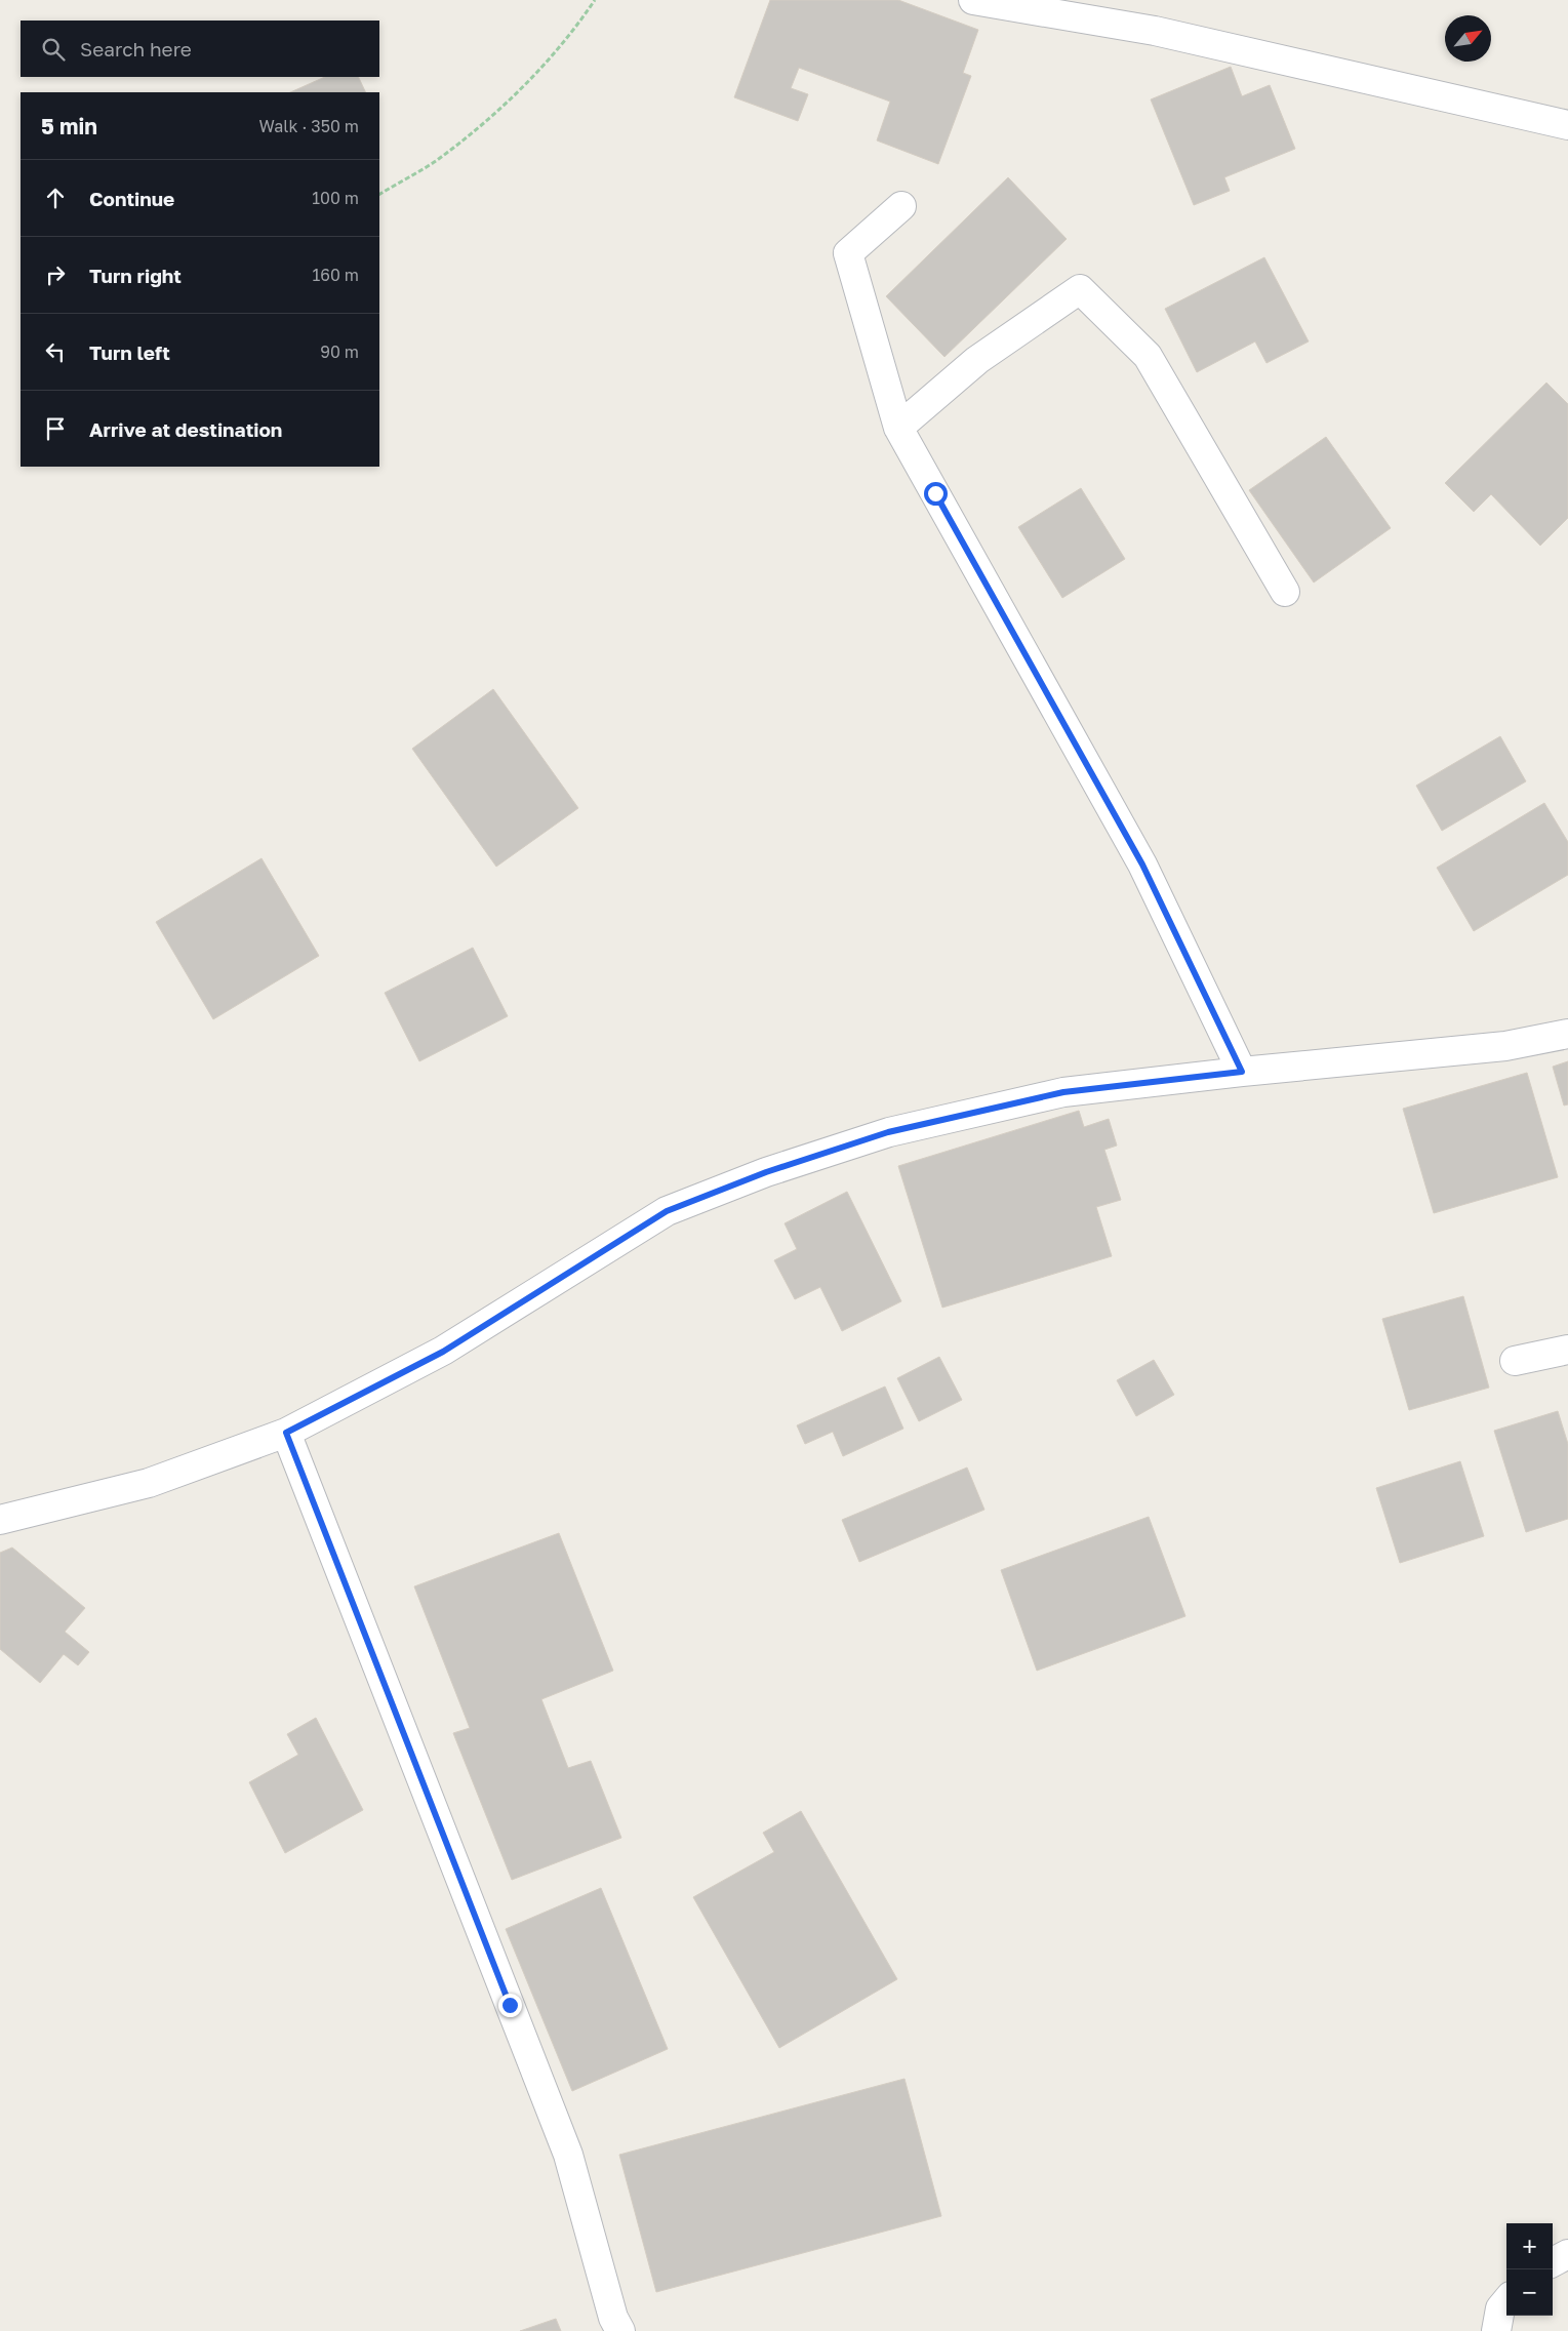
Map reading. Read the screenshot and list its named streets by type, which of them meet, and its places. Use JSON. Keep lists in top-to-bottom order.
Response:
{
  "north": "top right",
  "page": {
    "search": "Search here",
    "heading": ["5 min", "Walk · 350 m"],
    "list": [
      ["Continue", "100 m"],
      ["Turn right", "160 m"],
      ["Turn left", "90 m"],
      "Arrive at destination"
    ],
    "map_buttons": ["+", "−"]
  }
}
